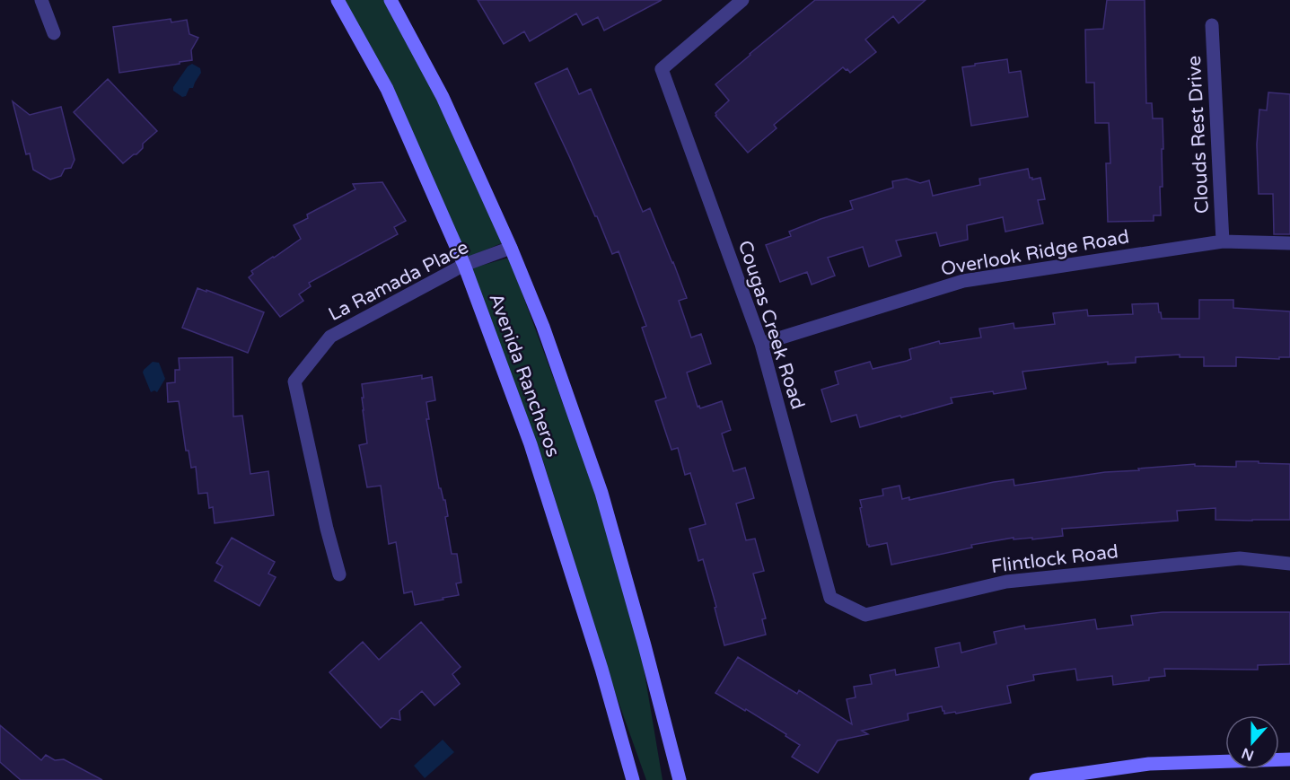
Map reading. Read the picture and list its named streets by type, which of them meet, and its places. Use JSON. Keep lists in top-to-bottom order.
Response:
{
  "streets": {
    "main road": ["Avenida Rancheros"],
    "street": [
      "Clouds Rest Drive",
      "Overlook Ridge Road",
      "La Ramada Place",
      "Cougas Creek Road",
      "Flintlock Road"
    ]
  },
  "crossings": [
    ["Clouds Rest Drive", "Overlook Ridge Road"],
    ["Overlook Ridge Road", "Cougas Creek Road"],
    ["La Ramada Place", "Avenida Rancheros"],
    ["Cougas Creek Road", "Flintlock Road"]
  ],
  "north": "bottom"
}
